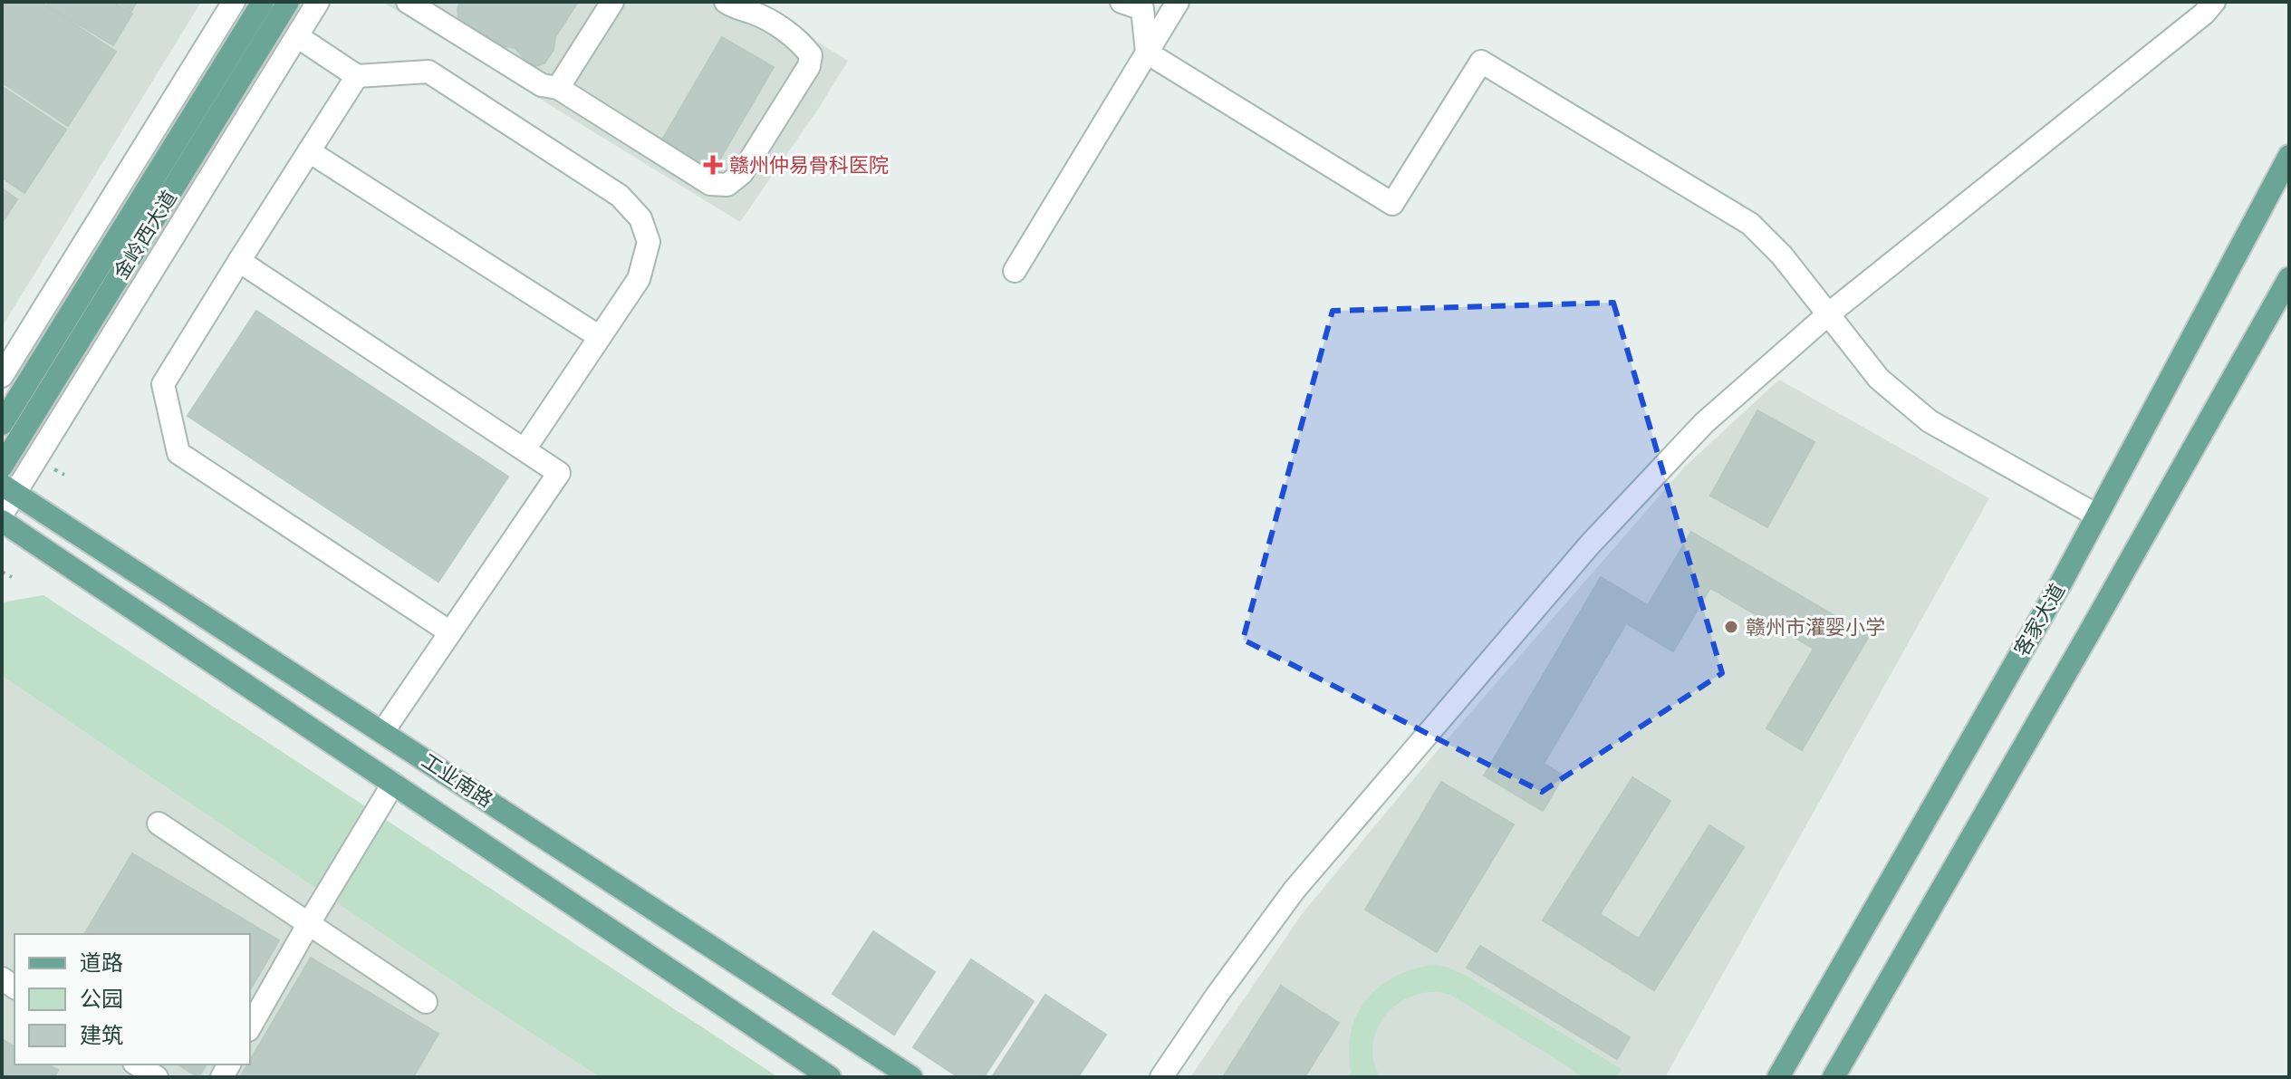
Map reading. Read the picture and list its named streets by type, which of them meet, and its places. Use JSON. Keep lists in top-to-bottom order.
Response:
{
  "streets": {
    "main road": ["金岭西大道", "客家大道", "工业南路"]
  },
  "places": {
    "health": ["赣州仲易骨科医院"],
    "other": ["赣州市灌婴小学"]
  },
  "legend": ["道路", "公园", "建筑"]
}
